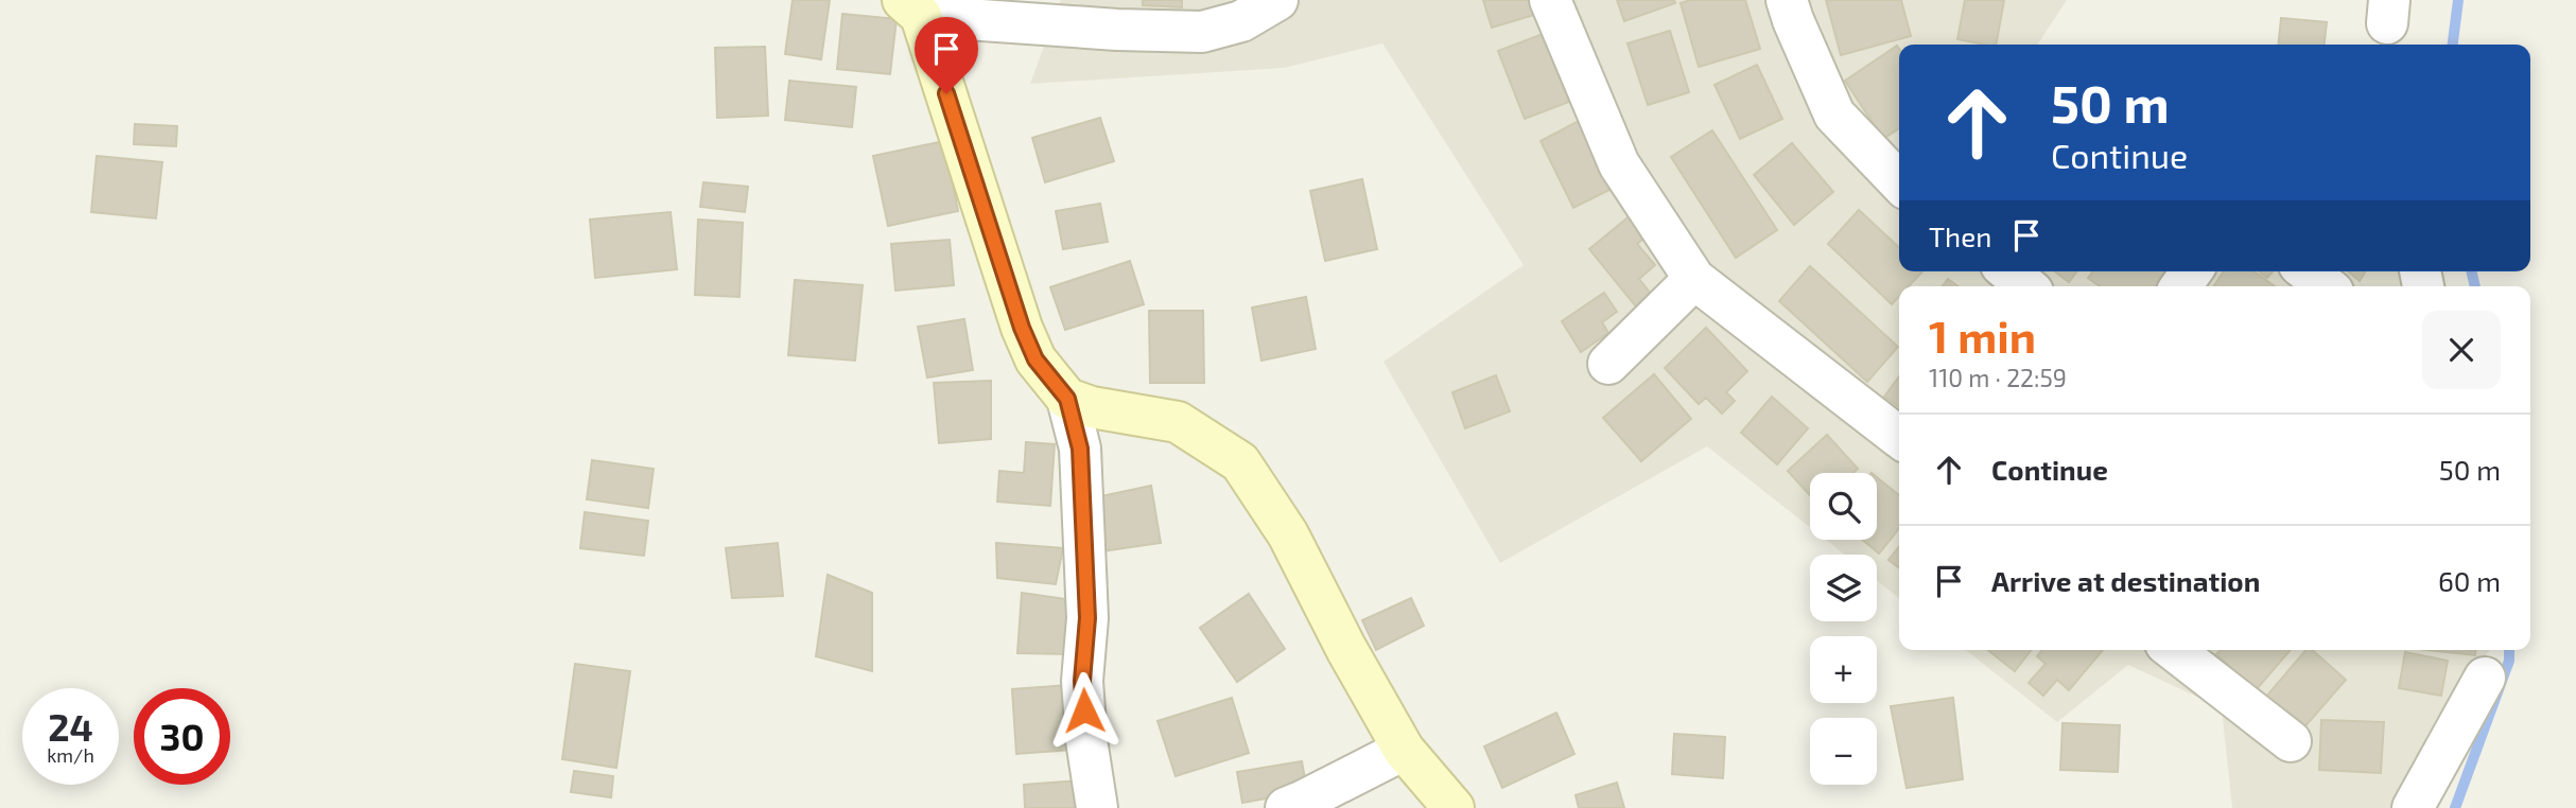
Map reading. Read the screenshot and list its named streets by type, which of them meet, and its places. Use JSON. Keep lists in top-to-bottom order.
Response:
{
  "page": {
    "turn": ["50 m", "Continue"],
    "then": "Then",
    "heading": ["1 min", "110 m · 22:59"],
    "list": [
      {
        "name": "Continue",
        "value": "50 m"
      },
      {
        "name": "Arrive at destination",
        "value": "60 m"
      }
    ],
    "map_buttons": ["+", "−"],
    "speed": "24 km/h",
    "limit": "30"
  }
}
